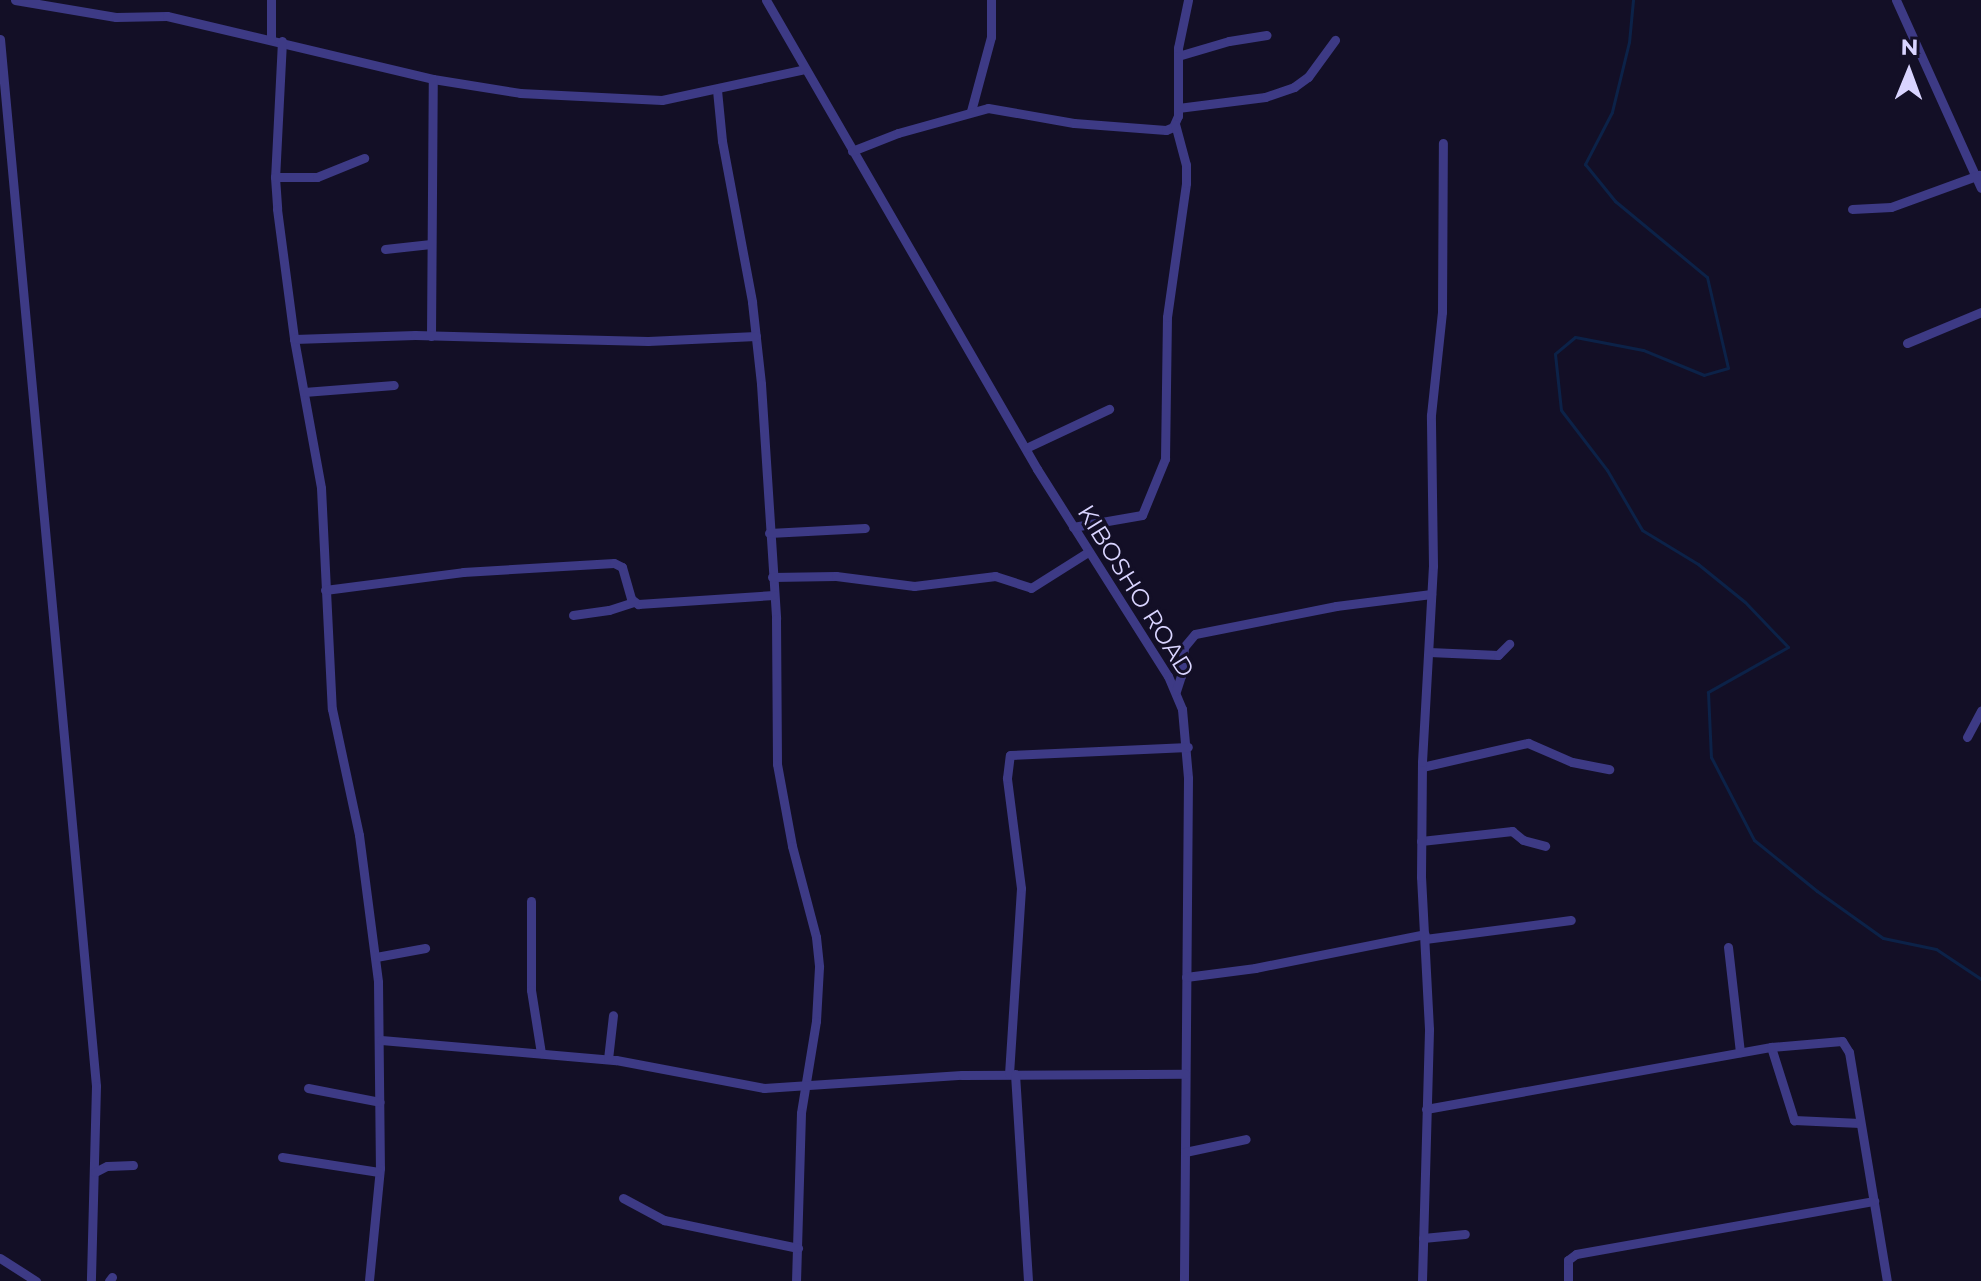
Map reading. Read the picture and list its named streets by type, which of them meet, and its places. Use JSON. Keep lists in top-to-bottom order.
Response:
{
  "streets": {
    "street": ["KIBOSHO ROAD"]
  },
  "north": "top"
}
